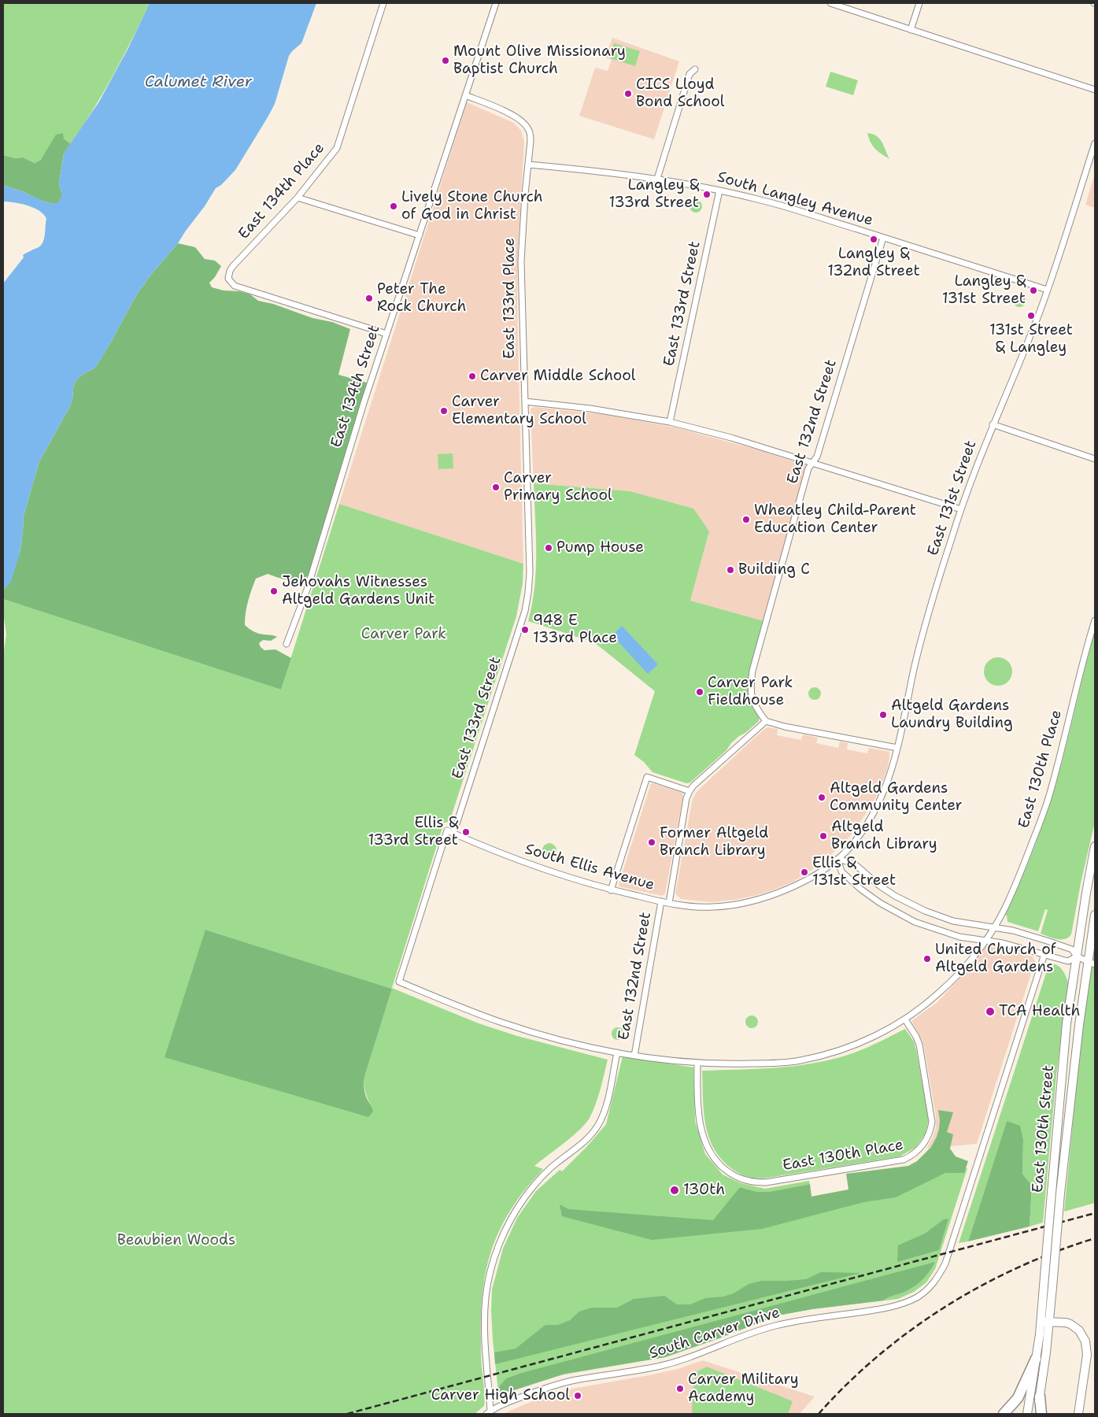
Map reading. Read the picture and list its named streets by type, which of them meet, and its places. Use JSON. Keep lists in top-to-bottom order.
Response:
{
  "streets": {
    "main road": ["East 130th Street"],
    "street": [
      "East 134th Place",
      "South Langley Avenue",
      "East 133rd Place",
      "East 133rd Street",
      "East 134th Street",
      "East 132nd Street",
      "East 131st Street",
      "East 130th Place",
      "South Ellis Avenue",
      "South Carver Drive"
    ]
  },
  "crossings": [
    ["East 134th Place", "East 134th Street"],
    ["South Langley Avenue", "East 133rd Place"],
    ["South Langley Avenue", "East 133rd Street"],
    ["South Langley Avenue", "East 132nd Street"],
    ["South Langley Avenue", "East 131st Street"],
    ["East 133rd Place", "East 133rd Street"],
    ["East 133rd Place", "East 134th Street"],
    ["East 133rd Street", "South Ellis Avenue"],
    ["East 132nd Street", "East 130th Place"],
    ["East 132nd Street", "South Ellis Avenue"],
    ["East 132nd Street", "South Carver Drive"],
    ["East 131st Street", "South Ellis Avenue"],
    ["East 130th Place", "South Ellis Avenue"]
  ],
  "water": ["Calumet River"],
  "parks": ["Carver Park", "Beaubien Woods"],
  "places": [
    "Mount Olive Missionary Baptist Church",
    "CICS Lloyd Bond School",
    "Langley & 133rd Street",
    "Lively Stone Church of God in Christ",
    "Langley & 132nd Street",
    "Langley & 131st Street",
    "Peter The Rock Church",
    "131st Street & Langley",
    "Carver Middle School",
    "Carver Elementary School",
    "Carver Primary School",
    "Wheatley Child-Parent Education Center",
    "Pump House",
    "Building C",
    "Jehovahs Witnesses Altgeld Gardens Unit",
    "948 E 133rd Place",
    "Carver Park Fieldhouse",
    "Altgeld Gardens Laundry Building",
    "Altgeld Gardens Community Center",
    "Ellis & 133rd Street",
    "Altgeld Branch Library",
    "Former Altgeld Branch Library",
    "Ellis & 131st Street",
    "United Church of Altgeld Gardens",
    "TCA Health",
    "130th",
    "Carver Military Academy",
    "Carver High School"
  ]
}
